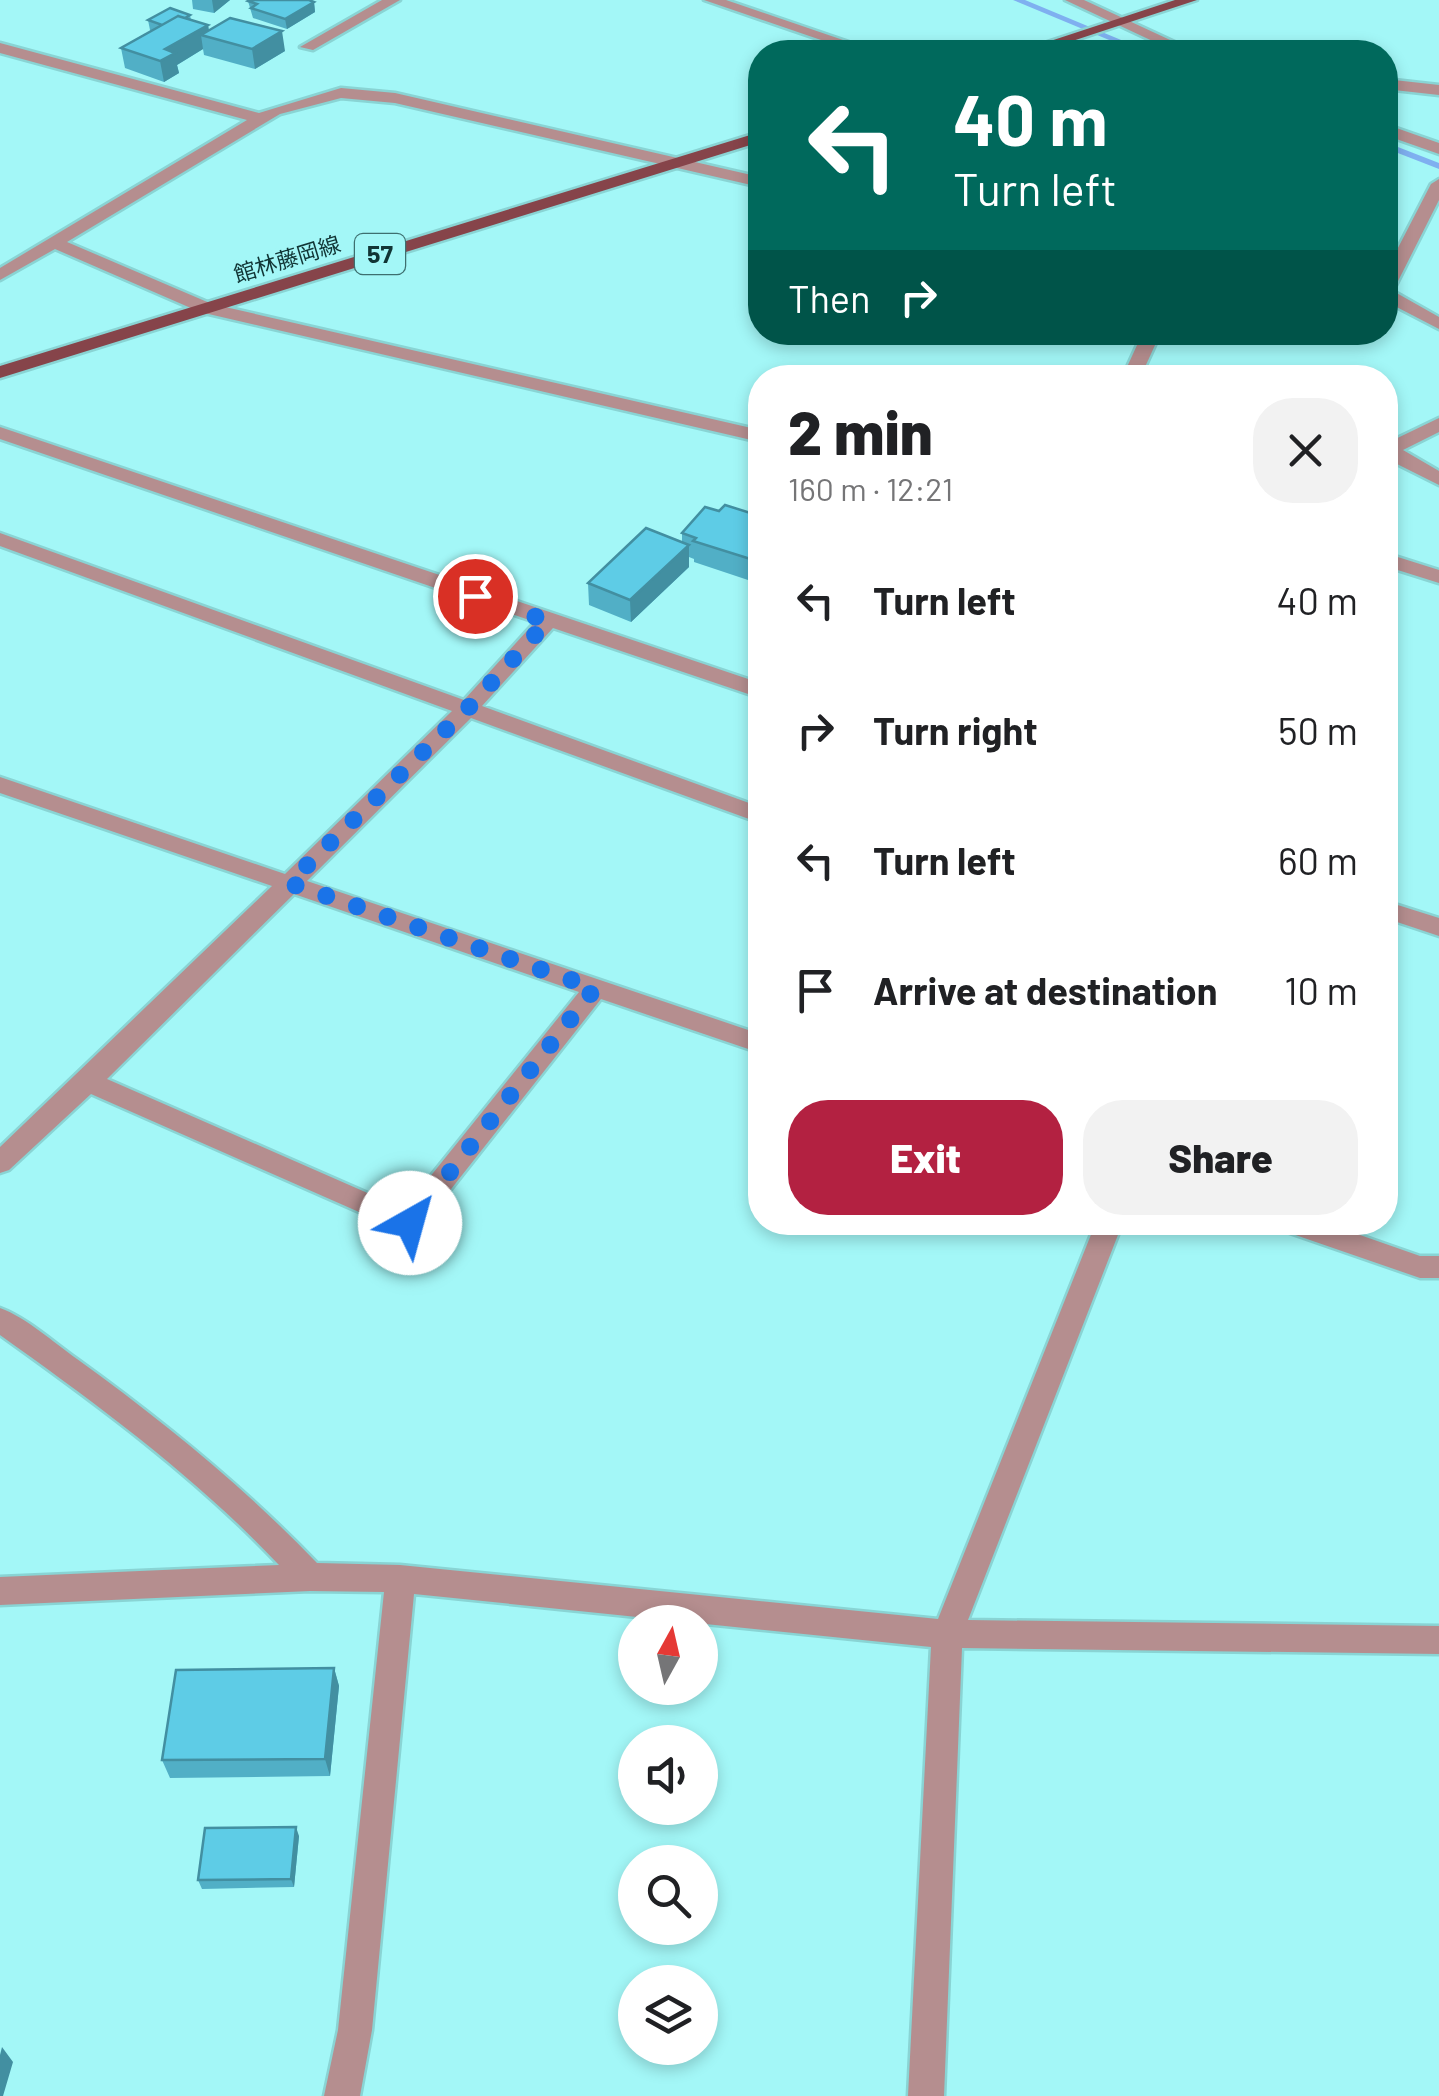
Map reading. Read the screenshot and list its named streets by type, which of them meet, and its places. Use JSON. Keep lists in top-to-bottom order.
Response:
{
  "streets": {
    "main road": ["57", "館林藤岡線"]
  },
  "north": "top",
  "page": {
    "turn": ["40 m", "Turn left"],
    "then": "Then",
    "heading": ["2 min", "160 m · 12:21"],
    "list": [
      {
        "name": "Turn left",
        "value": "40 m"
      },
      {
        "name": "Turn right",
        "value": "50 m"
      },
      {
        "name": "Turn left",
        "value": "60 m"
      },
      {
        "name": "Arrive at destination",
        "value": "10 m"
      }
    ],
    "buttons": ["Exit", "Share"]
  }
}
